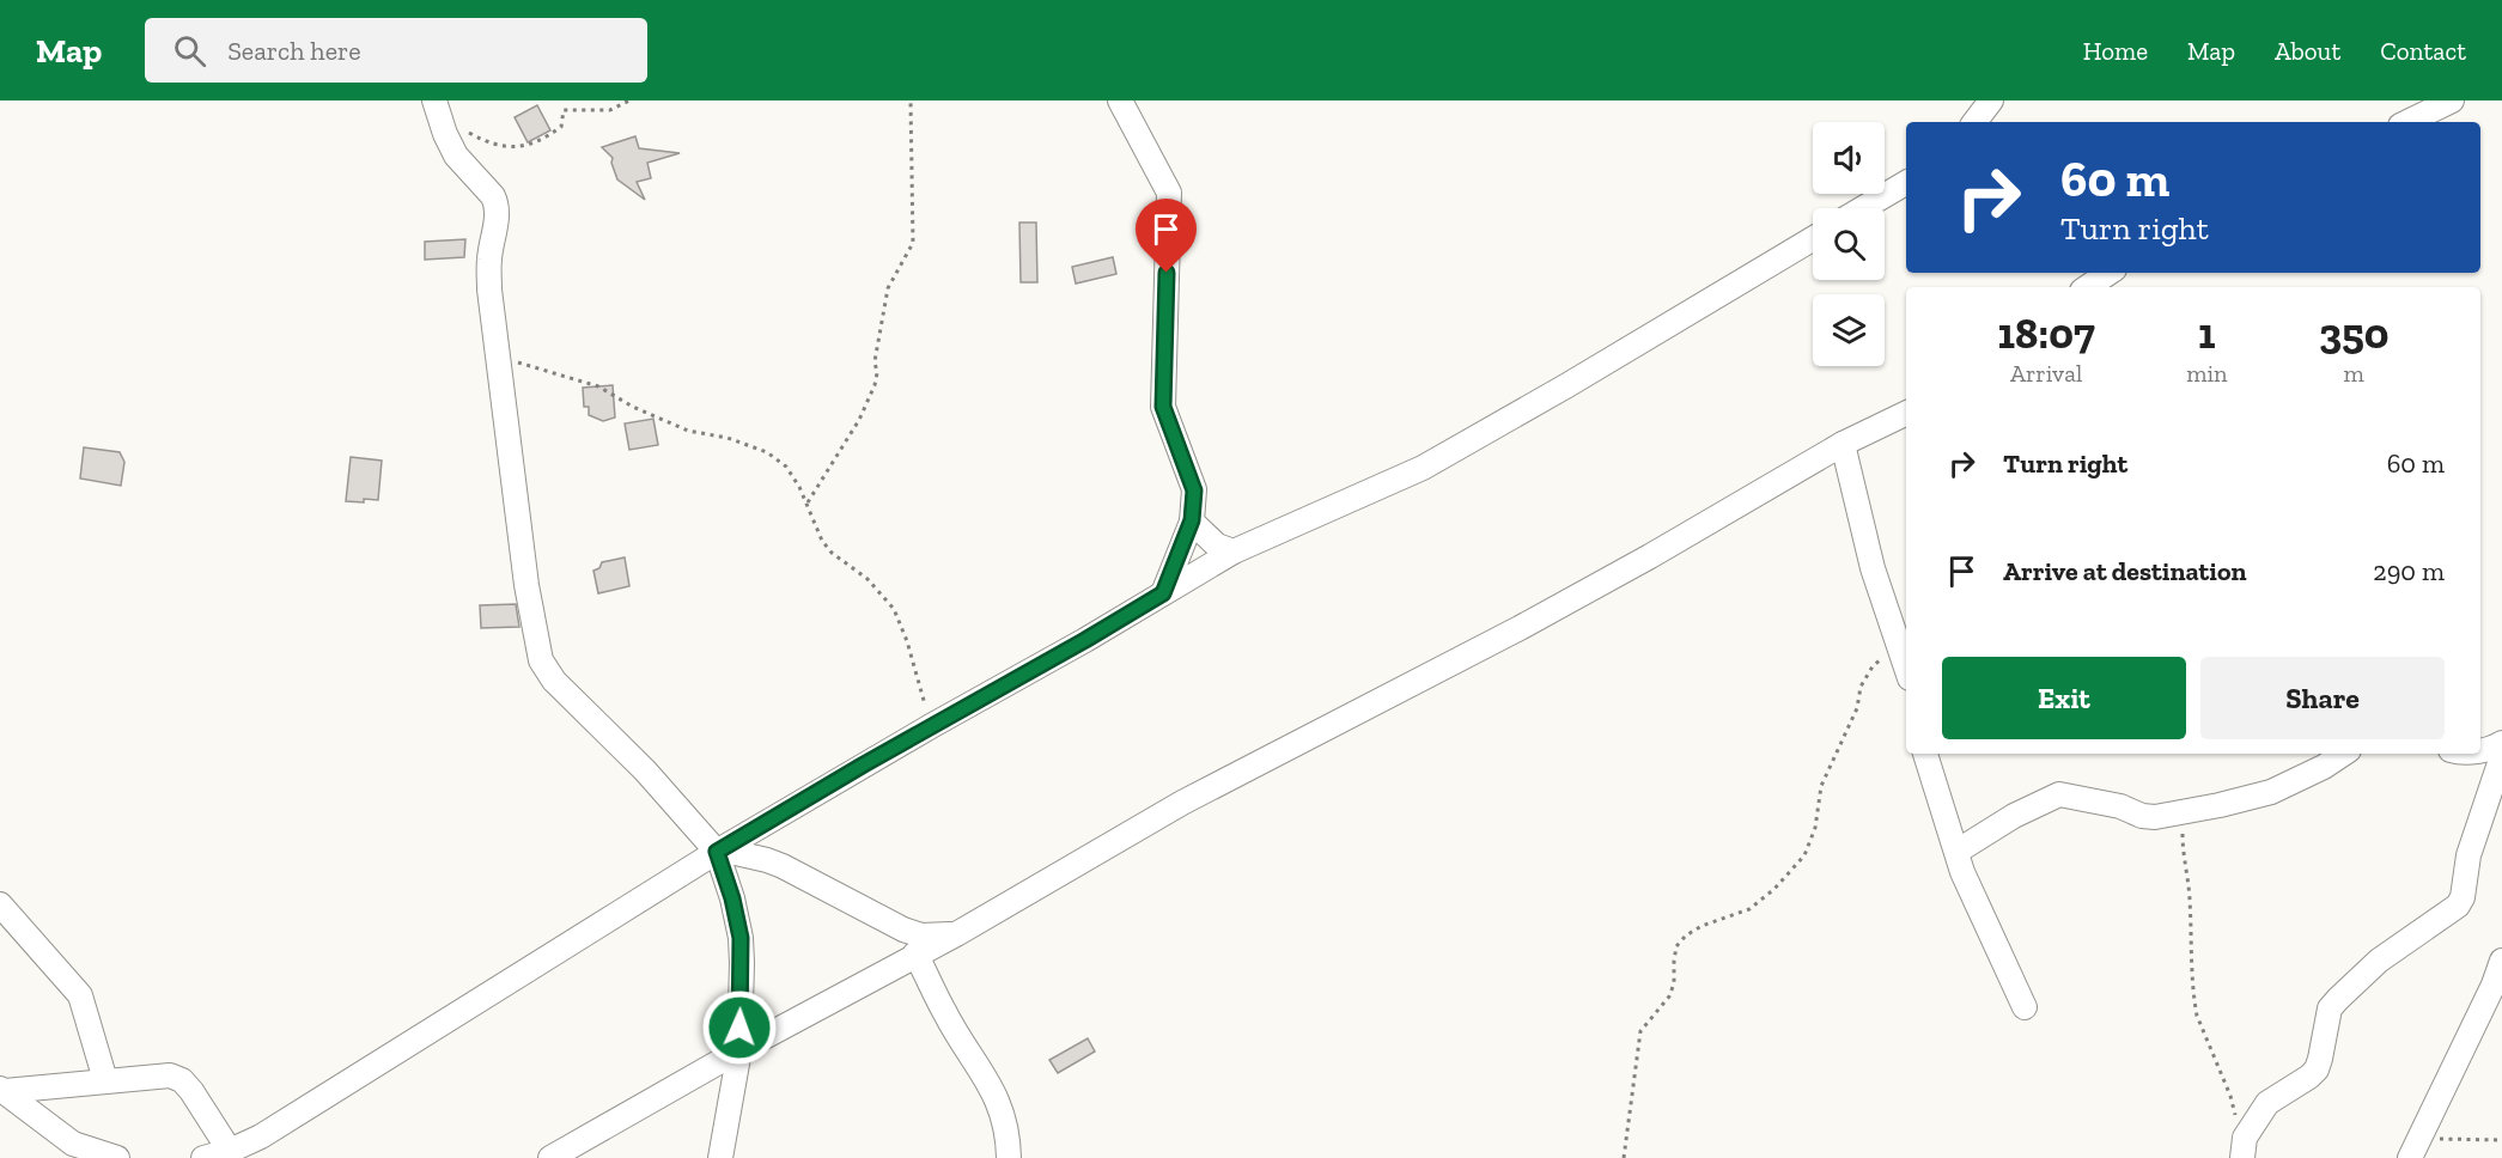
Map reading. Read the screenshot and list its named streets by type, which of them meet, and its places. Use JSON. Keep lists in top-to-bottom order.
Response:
{
  "page": {
    "header": "Map",
    "search": "Search here",
    "nav": [
      "Home",
      "Map",
      "About",
      "Contact"
    ],
    "turn": ["60 m", "Turn right"],
    "eta": [
      "18:07",
      "Arrival",
      "1",
      "min",
      "350",
      "m"
    ],
    "list": [
      {
        "name": "Turn right",
        "value": "60 m"
      },
      {
        "name": "Arrive at destination",
        "value": "290 m"
      }
    ],
    "buttons": ["Exit", "Share"]
  }
}
